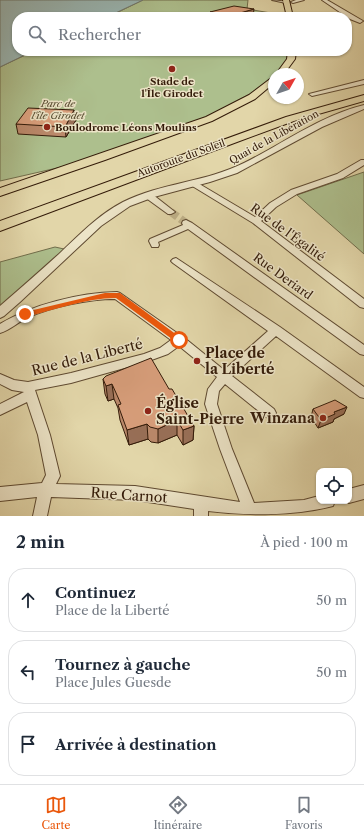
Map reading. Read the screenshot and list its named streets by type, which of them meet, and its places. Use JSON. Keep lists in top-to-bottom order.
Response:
{
  "streets": {
    "highway": ["Autoroute du Soleil"],
    "street": [
      "Quai de la Libération",
      "Rue de l'Égalité",
      "Rue Deriard",
      "Rue de la Liberté",
      "Rue Carnot"
    ]
  },
  "crossings": [
    ["Quai de la Libération", "Rue de l'Égalité"]
  ],
  "parks": ["Parc de l'île Girodet"],
  "places": [
    "Stade de l'Île Girodet",
    "Boulodrome Léons Moulins",
    "Place de la Liberté",
    "Église Saint-Pierre",
    "Winzana"
  ],
  "north": "top right",
  "page": {
    "search": "Rechercher",
    "heading": ["2 min", "À pied · 100 m"],
    "list": [
      ["Continuez", "Place de la Liberté", "50 m"],
      ["Tournez à gauche", "Place Jules Guesde", "50 m"],
      "Arrivée à destination"
    ],
    "nav": ["Carte", "Itinéraire", "Favoris"]
  }
}
